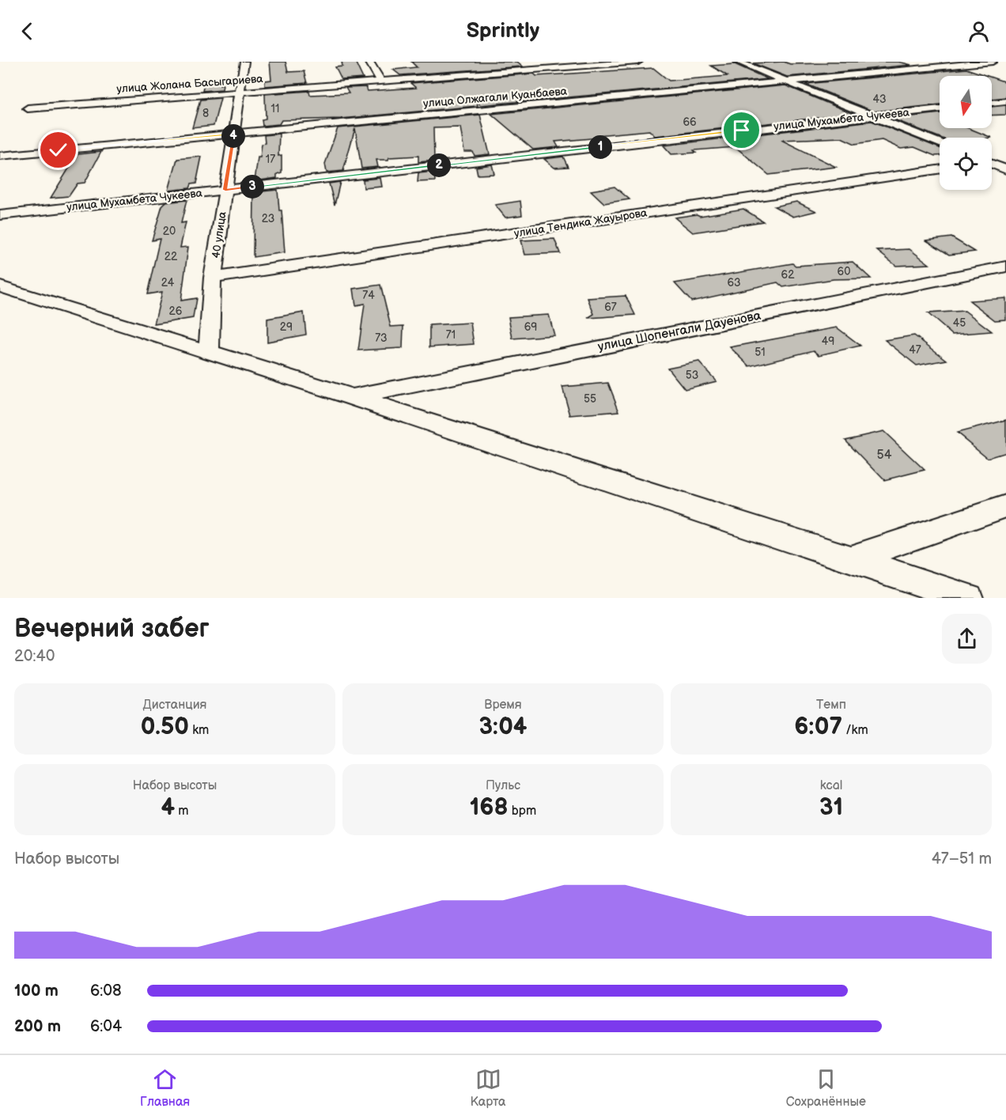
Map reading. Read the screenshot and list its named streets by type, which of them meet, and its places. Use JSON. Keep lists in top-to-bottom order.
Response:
{
  "streets": {
    "street": [
      "улица Жолана Басыгариева",
      "улица Олжагали Куанбаева",
      "улица Мухамбета Чукеева",
      "улица Тендика Жауырова",
      "40 улица",
      "улица Шопенгали Дауенова"
    ]
  },
  "crossings": [
    ["улица Жолана Басыгариева", "40 улица"],
    ["улица Олжагали Куанбаева", "40 улица"],
    ["улица Мухамбета Чукеева", "40 улица"],
    ["улица Тендика Жауырова", "40 улица"]
  ],
  "house_numbers": [
    "43",
    "11",
    "8",
    "66",
    "17",
    "23",
    "20",
    "22",
    "60",
    "62",
    "24",
    "63",
    "74",
    "67",
    "26",
    "45",
    "29",
    "69",
    "71",
    "73",
    "49",
    "47",
    "51",
    "53",
    "55",
    "54"
  ],
  "north": "bottom",
  "page": {
    "header": "Sprintly",
    "pins": [
      "4",
      "1",
      "2",
      "3"
    ],
    "heading": ["Вечерний забег", "20:40"],
    "stats": [
      ["Дистанция", "0.50 km"],
      ["Время", "3:04"],
      ["Темп", "6:07 /km"],
      ["Набор высоты", "4 m"],
      ["Пульс", "168 bpm"],
      ["kcal", "31"]
    ],
    "chart": ["Набор высоты", "47–51 m"],
    "list": [
      {
        "name": "100 m",
        "note": "6:08"
      },
      {
        "name": "200 m",
        "note": "6:04"
      }
    ],
    "tabs": ["Главная", "Карта", "Сохранённые"]
  }
}
